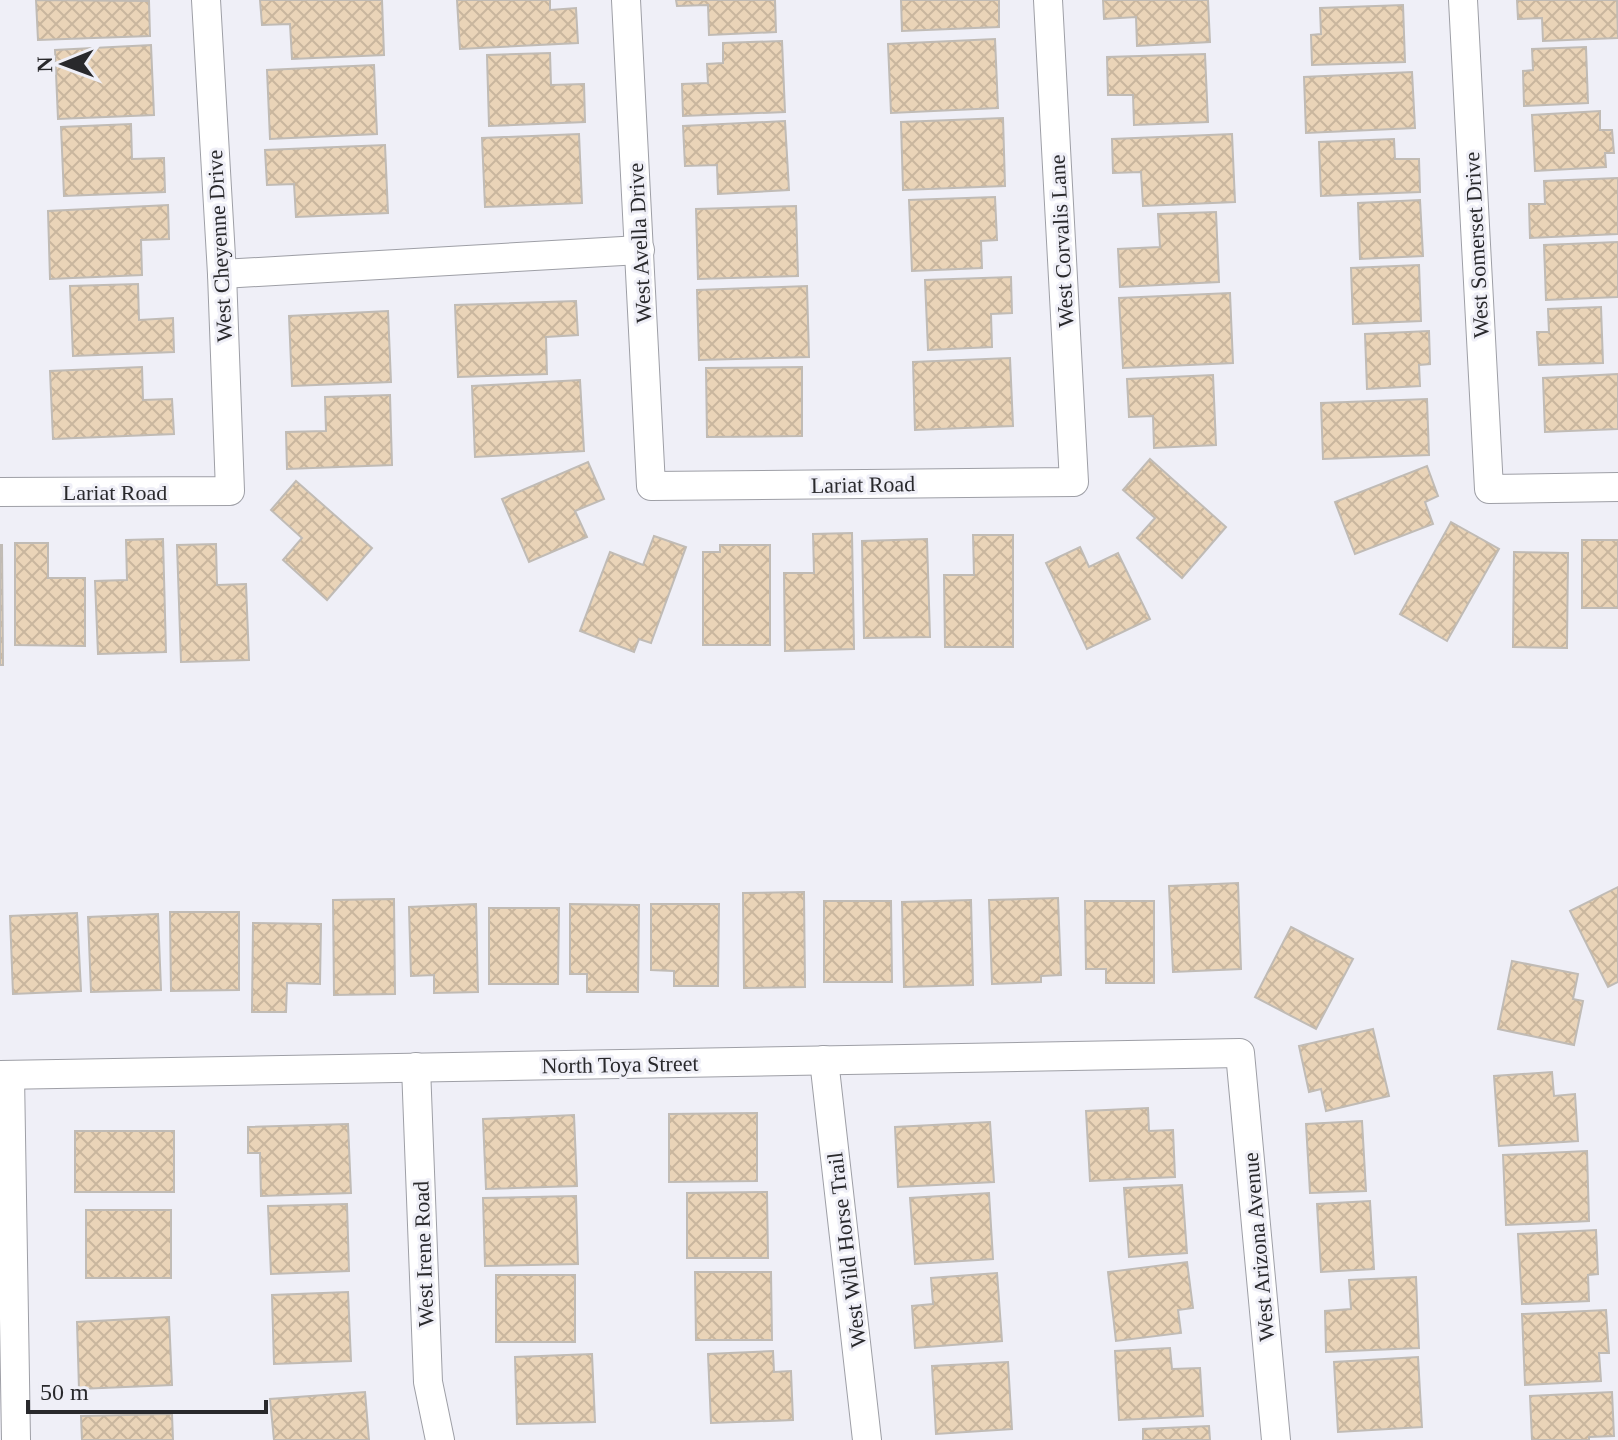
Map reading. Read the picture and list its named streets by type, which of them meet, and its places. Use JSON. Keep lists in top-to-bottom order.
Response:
{
  "streets": {
    "street": [
      "West Corvalis Lane",
      "West Avella Drive",
      "West Somerset Drive",
      "West Cheyenne Drive",
      "Lariat Road",
      "North Toya Street",
      "West Arizona Avenue",
      "West Wild Horse Trail",
      "West Irene Road"
    ]
  },
  "crossings": [
    ["West Corvalis Lane", "Lariat Road"],
    ["West Avella Drive", "Lariat Road"],
    ["West Cheyenne Drive", "Lariat Road"],
    ["North Toya Street", "West Arizona Avenue"],
    ["North Toya Street", "West Wild Horse Trail"],
    ["North Toya Street", "West Irene Road"]
  ],
  "scale_bar": "50 m",
  "north": "left"
}
